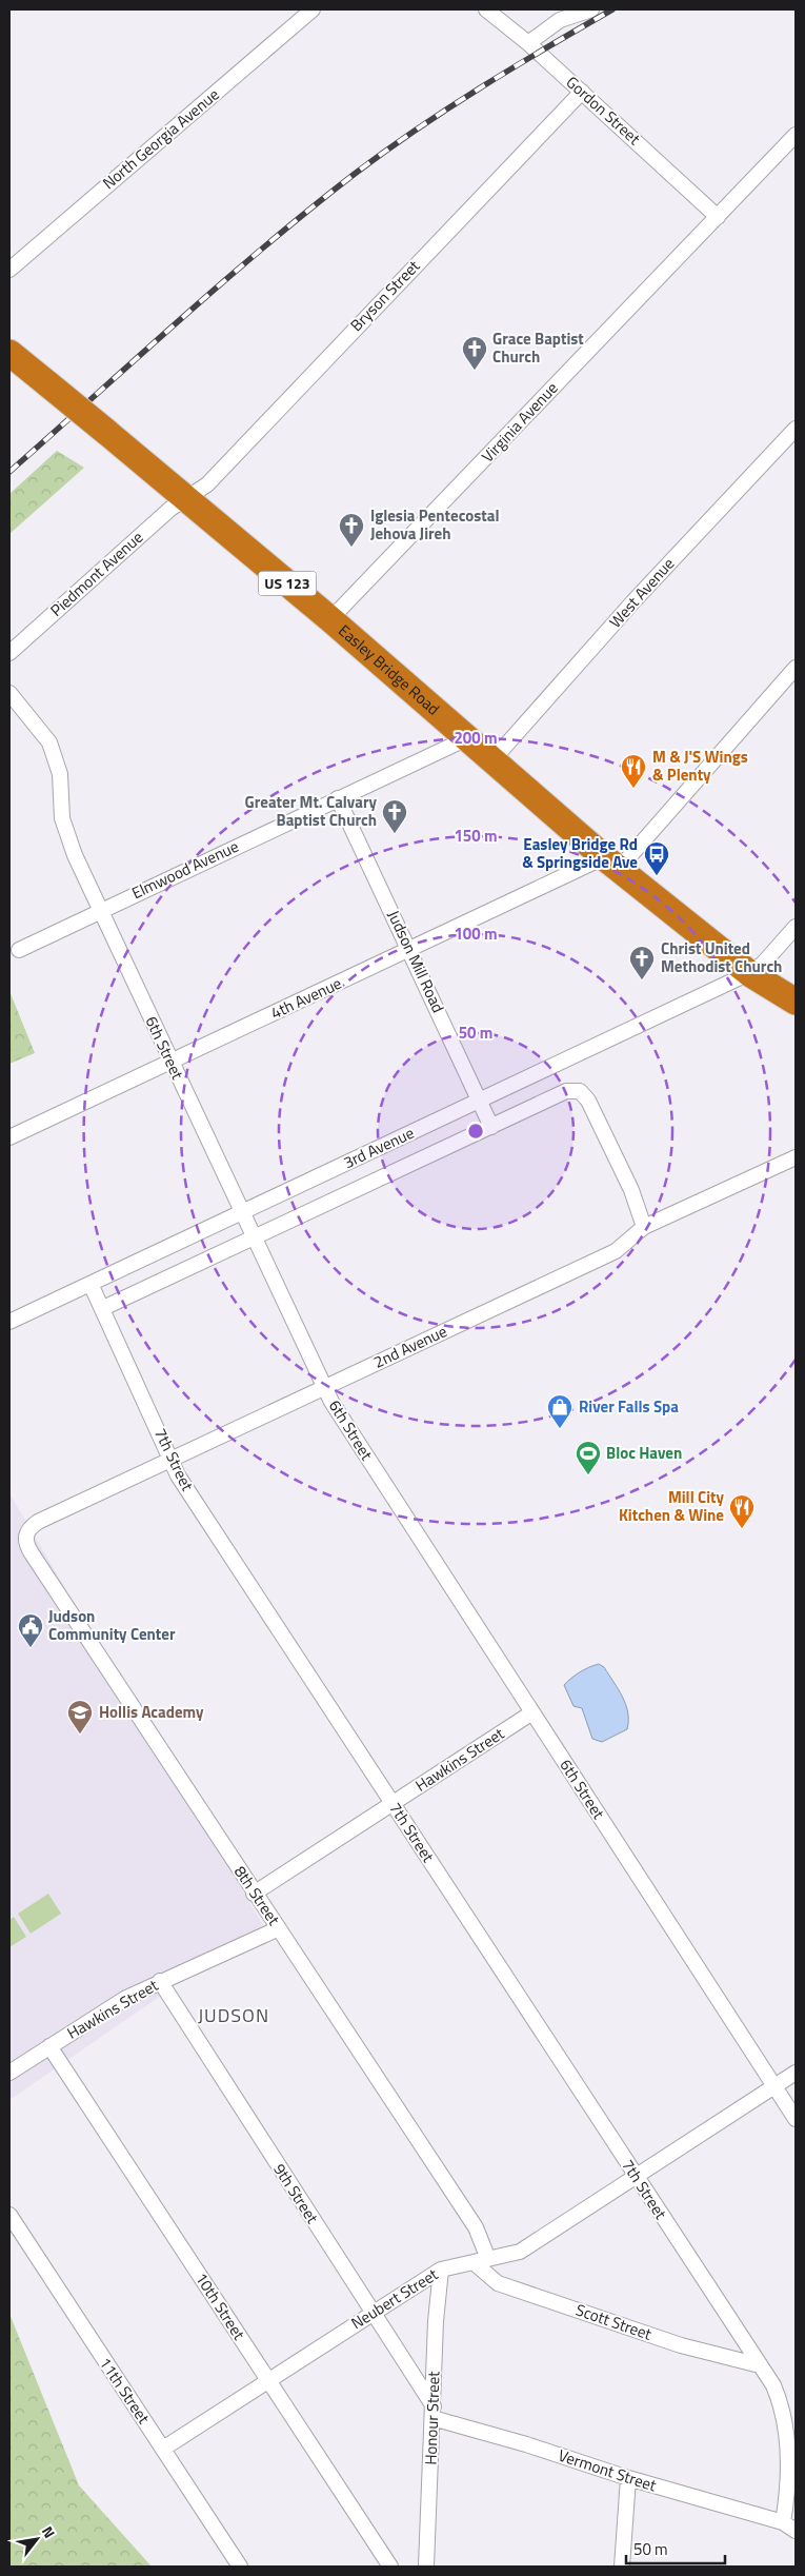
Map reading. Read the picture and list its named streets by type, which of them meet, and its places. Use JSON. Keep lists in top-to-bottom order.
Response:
{
  "streets": {
    "highway": ["US 123", "Easley Bridge Road"],
    "street": [
      "Gordon Street",
      "North Georgia Avenue",
      "Bryson Street",
      "Virginia Avenue",
      "Piedmont Avenue",
      "West Avenue",
      "Elmwood Avenue",
      "Judson Mill Road",
      "4th Avenue",
      "6th Street",
      "3rd Avenue",
      "2nd Avenue",
      "7th Street",
      "Hawkins Street",
      "8th Street",
      "9th Street",
      "Neubert Street",
      "10th Street",
      "Scott Street",
      "11th Street",
      "Honour Street",
      "Vermont Street"
    ]
  },
  "crossings": [
    ["Gordon Street", "Bryson Street"],
    ["Gordon Street", "Virginia Avenue"],
    ["Bryson Street", "Piedmont Avenue"],
    ["Bryson Street", "Easley Bridge Road"],
    ["Virginia Avenue", "Easley Bridge Road"],
    ["Piedmont Avenue", "Easley Bridge Road"],
    ["West Avenue", "Easley Bridge Road"],
    ["Easley Bridge Road", "Elmwood Avenue"],
    ["Easley Bridge Road", "4th Avenue"],
    ["Easley Bridge Road", "3rd Avenue"],
    ["Elmwood Avenue", "Judson Mill Road"],
    ["Elmwood Avenue", "6th Street"],
    ["Judson Mill Road", "4th Avenue"],
    ["Judson Mill Road", "3rd Avenue"],
    ["4th Avenue", "6th Street"],
    ["6th Street", "3rd Avenue"],
    ["6th Street", "2nd Avenue"],
    ["6th Street", "Hawkins Street"],
    ["6th Street", "Neubert Street"],
    ["3rd Avenue", "2nd Avenue"],
    ["3rd Avenue", "7th Street"],
    ["2nd Avenue", "7th Street"],
    ["2nd Avenue", "8th Street"],
    ["7th Street", "Hawkins Street"],
    ["7th Street", "Neubert Street"],
    ["7th Street", "Scott Street"],
    ["7th Street", "Vermont Street"],
    ["Hawkins Street", "8th Street"],
    ["Hawkins Street", "9th Street"],
    ["Hawkins Street", "10th Street"],
    ["8th Street", "Neubert Street"],
    ["8th Street", "Scott Street"],
    ["9th Street", "Neubert Street"],
    ["9th Street", "Honour Street"],
    ["9th Street", "Vermont Street"],
    ["Neubert Street", "10th Street"],
    ["Neubert Street", "Scott Street"],
    ["Neubert Street", "11th Street"],
    ["Neubert Street", "Honour Street"],
    ["Honour Street", "Vermont Street"]
  ],
  "districts": ["JUDSON"],
  "places": {
    "church": [
      "Grace Baptist Church",
      "Iglesia Pentecostal Jehova Jireh",
      "Greater Mt. Calvary Baptist Church",
      "Christ United Methodist Church"
    ],
    "restaurant": ["M & J'S Wings & Plenty", "Mill City Kitchen & Wine"],
    "bus stop": ["Easley Bridge Rd & Springside Ave"],
    "shop": ["River Falls Spa"],
    "sports": ["Bloc Haven"],
    "public building": ["Judson Community Center"],
    "school or university": ["Hollis Academy"]
  },
  "scale_bar": "50 m",
  "north": "top right",
  "rings": [
    "200 m",
    "150 m",
    "100 m",
    "50 m"
  ]
}
